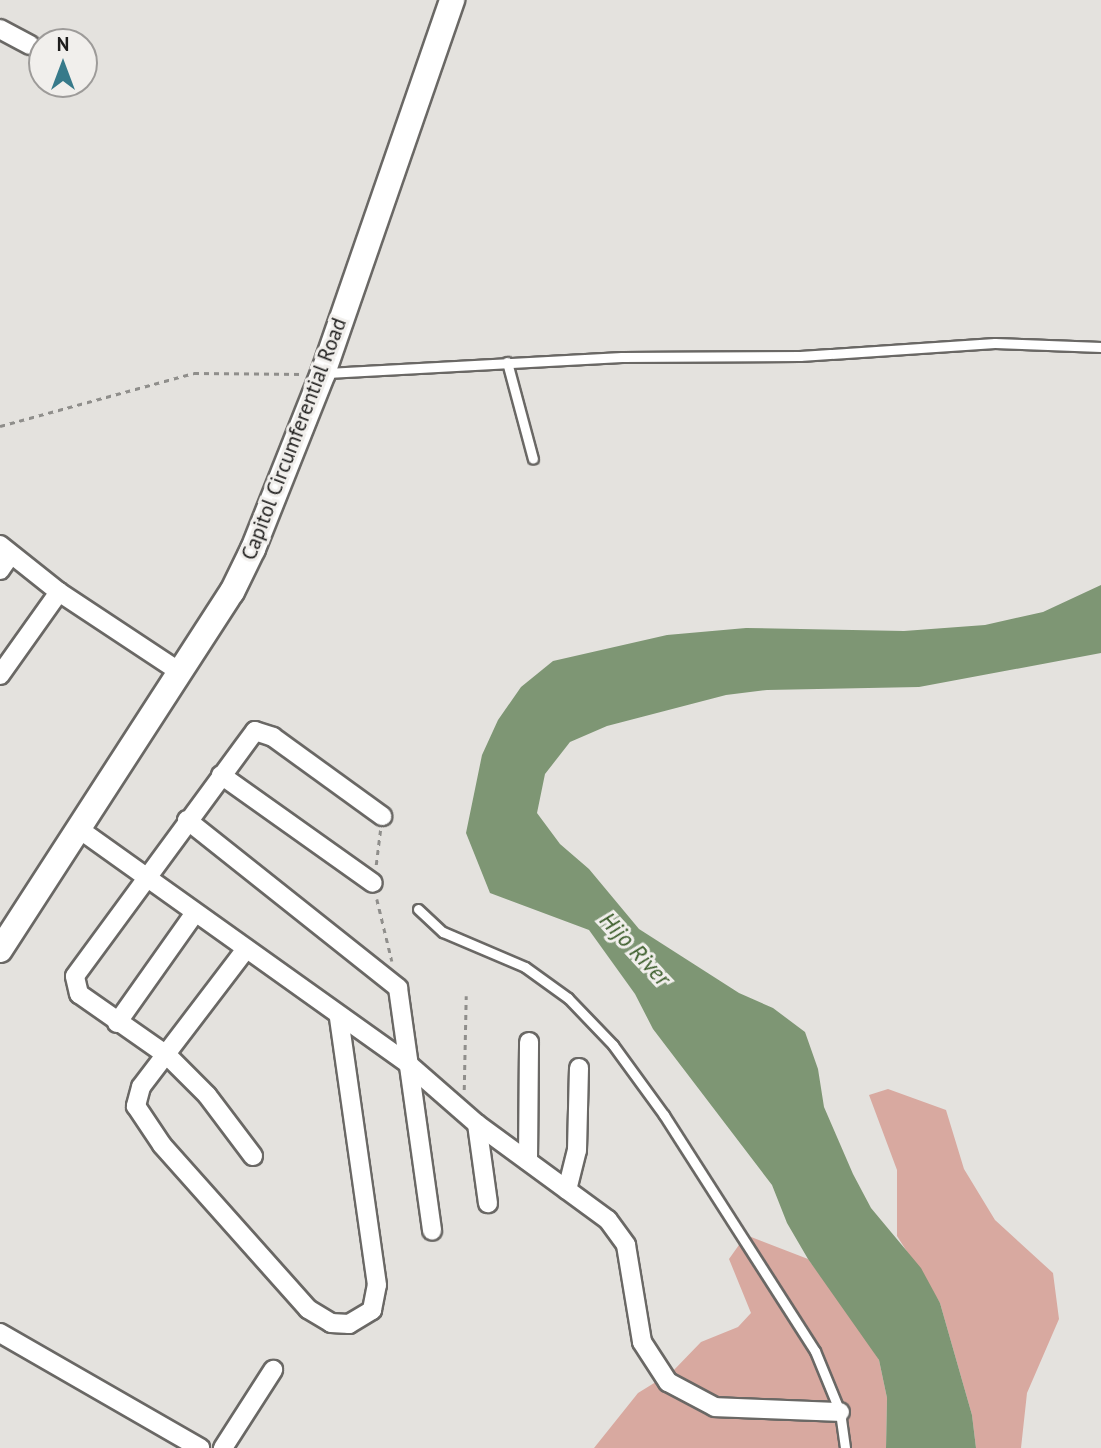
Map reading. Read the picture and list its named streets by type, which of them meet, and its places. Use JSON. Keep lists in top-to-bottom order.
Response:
{
  "streets": {
    "main road": ["Capitol Circumferential Road"]
  },
  "water": ["Hijo River"],
  "north": "top"
}
